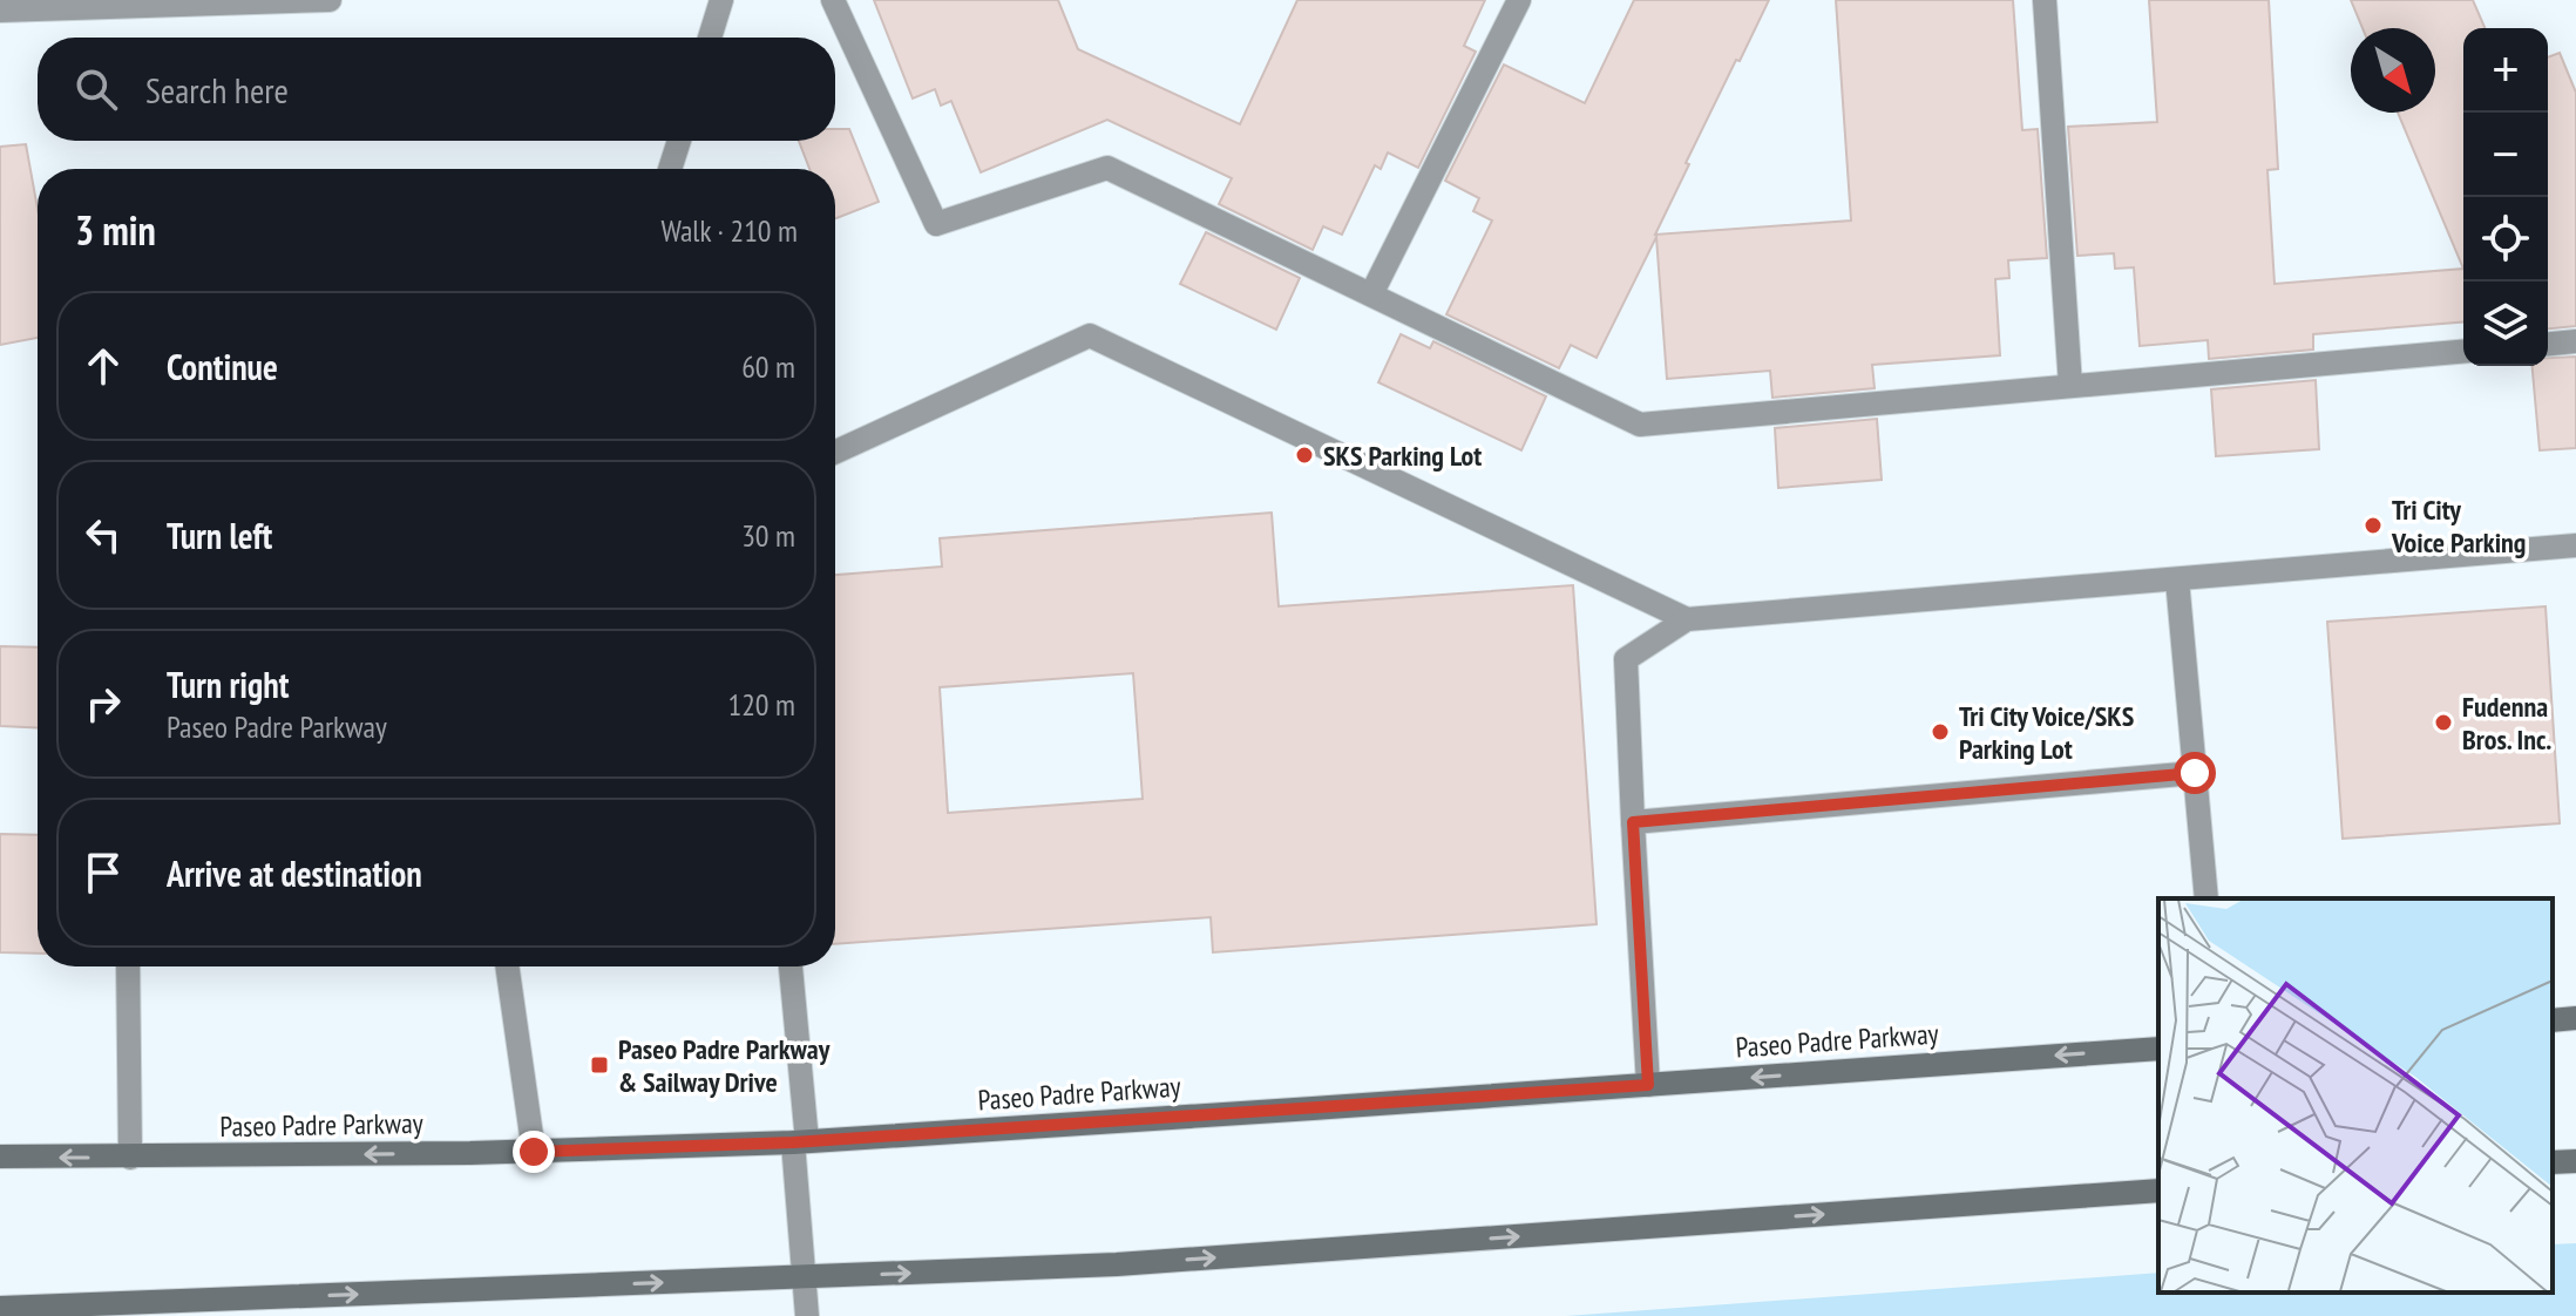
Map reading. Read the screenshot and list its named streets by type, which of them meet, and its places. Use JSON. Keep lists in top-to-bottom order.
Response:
{
  "streets": {
    "main road": ["Paseo Padre Parkway"]
  },
  "places": {
    "other": [
      "SKS Parking Lot",
      "Tri City Voice Parking",
      "Fudenna Bros. Inc.",
      "Tri City Voice/SKS Parking Lot"
    ],
    "transit": ["Paseo Padre Parkway & Sailway Drive"]
  },
  "north": "bottom right",
  "page": {
    "map_buttons": ["+", "−"],
    "search": "Search here",
    "heading": ["3 min", "Walk · 210 m"],
    "list": [
      ["Continue", "60 m"],
      ["Turn left", "30 m"],
      ["Turn right", "Paseo Padre Parkway", "120 m"],
      "Arrive at destination"
    ]
  }
}
